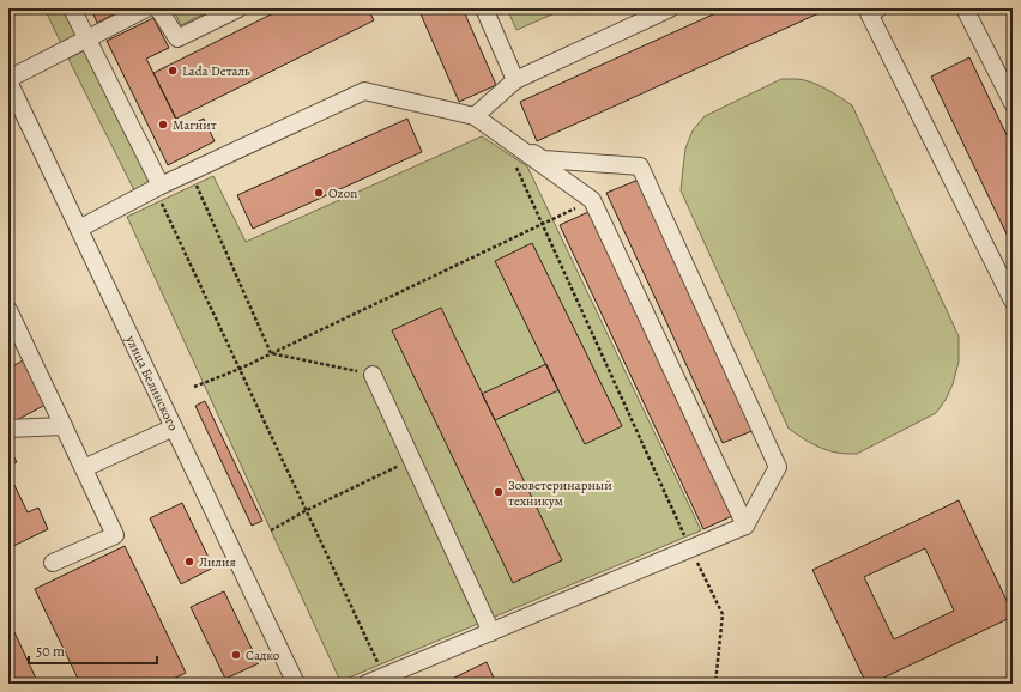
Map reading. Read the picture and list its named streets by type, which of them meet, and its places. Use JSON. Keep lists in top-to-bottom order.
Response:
{
  "streets": {
    "street": ["улица Белинского"]
  },
  "places": [
    "Lada Dеталь",
    "Магнит",
    "Ozon",
    "Зооветеринарный техникум",
    "Лилия",
    "Садко"
  ],
  "scale_bar": "50 m"
}
